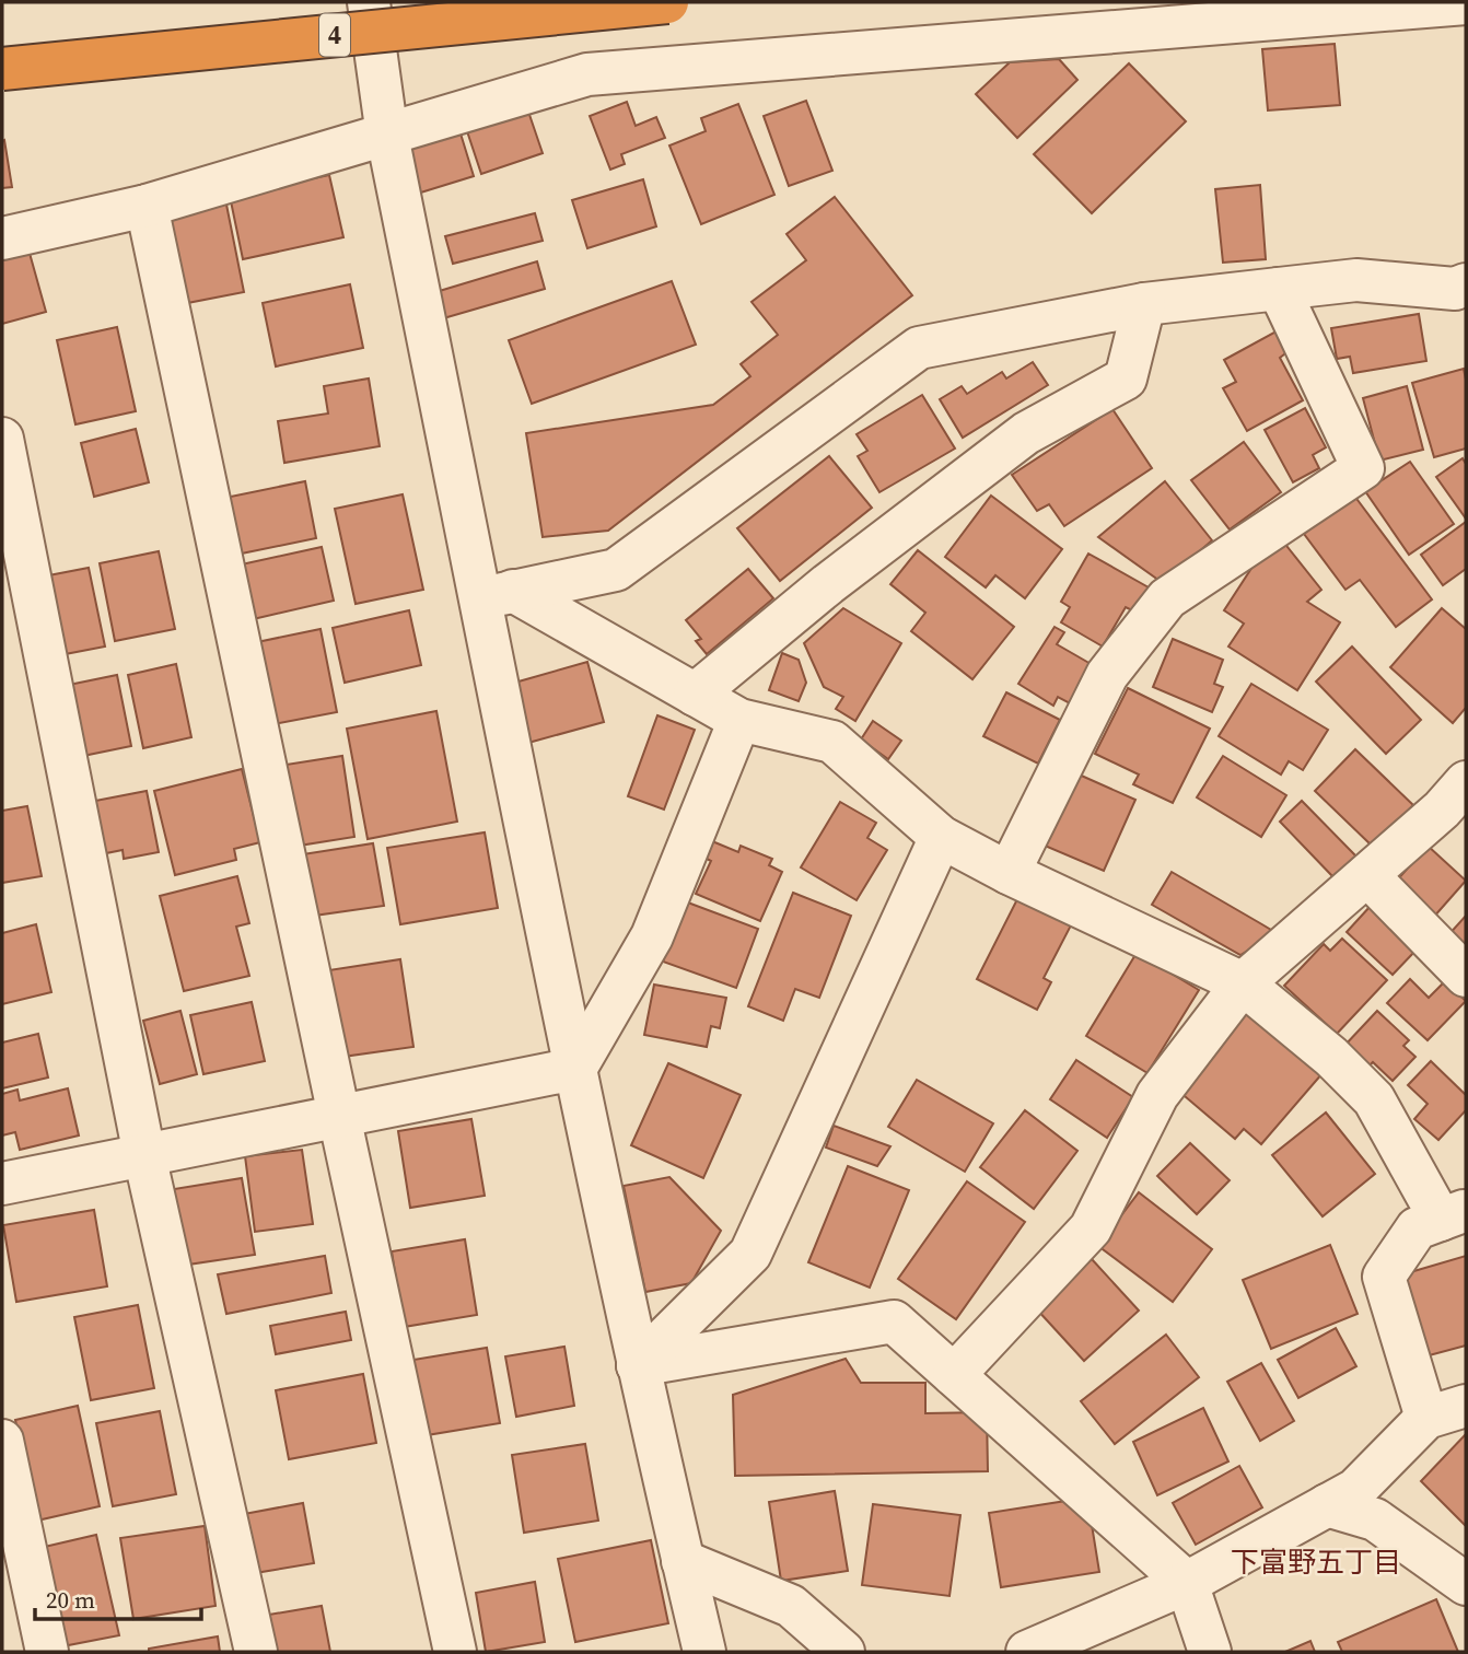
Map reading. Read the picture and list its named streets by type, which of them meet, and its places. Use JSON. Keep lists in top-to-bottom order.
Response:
{
  "streets": {
    "highway": ["4"]
  },
  "districts": ["下富野五丁目"],
  "scale_bar": "20 m"
}
